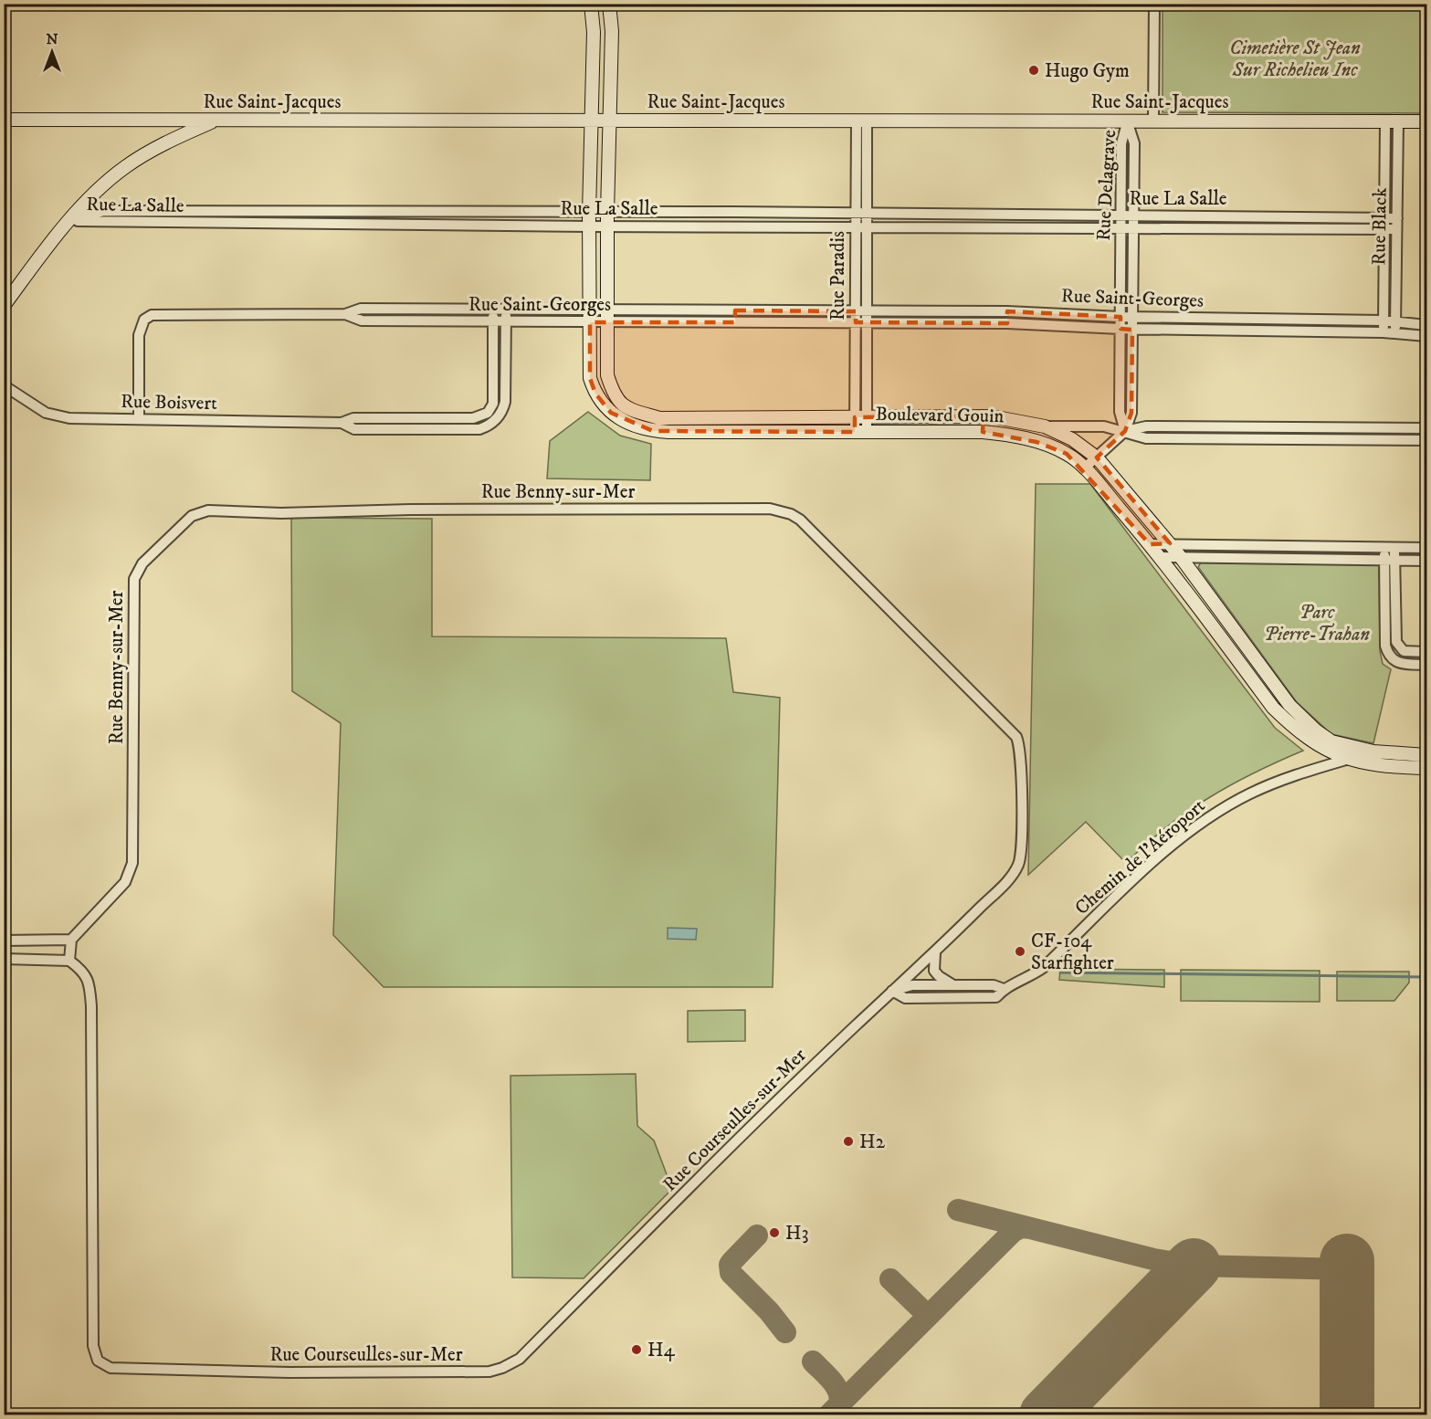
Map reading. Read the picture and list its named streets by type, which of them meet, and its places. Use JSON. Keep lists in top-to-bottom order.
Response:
{
  "streets": {
    "street": [
      "Rue Saint-Jacques",
      "Rue Delagrave",
      "Rue La Salle",
      "Rue Black",
      "Rue Paradis",
      "Rue Saint-Georges",
      "Rue Boisvert",
      "Boulevard Gouin",
      "Rue Benny-sur-Mer",
      "Chemin de l'Aéroport",
      "Rue Courseulles-sur-Mer"
    ]
  },
  "crossings": [
    ["Rue Saint-Jacques", "Rue Delagrave"],
    ["Rue Saint-Jacques", "Rue Black"],
    ["Rue Saint-Jacques", "Rue Paradis"],
    ["Rue Saint-Jacques", "Boulevard Gouin"],
    ["Rue Delagrave", "Rue La Salle"],
    ["Rue Delagrave", "Rue Saint-Georges"],
    ["Rue La Salle", "Rue Black"],
    ["Rue La Salle", "Rue Paradis"],
    ["Rue La Salle", "Boulevard Gouin"],
    ["Rue Black", "Rue Saint-Georges"],
    ["Rue Paradis", "Rue Saint-Georges"],
    ["Rue Paradis", "Boulevard Gouin"],
    ["Rue Saint-Georges", "Rue Boisvert"],
    ["Rue Saint-Georges", "Boulevard Gouin"],
    ["Boulevard Gouin", "Chemin de l'Aéroport"],
    ["Rue Benny-sur-Mer", "Chemin de l'Aéroport"],
    ["Rue Benny-sur-Mer", "Rue Courseulles-sur-Mer"],
    ["Chemin de l'Aéroport", "Rue Courseulles-sur-Mer"]
  ],
  "parks": ["Cimetière St Jean Sur Richelieu Inc", "Parc Pierre-Trahan"],
  "places": [
    "Hugo Gym",
    "CF-104 Starfighter",
    "H2",
    "H3",
    "H4"
  ],
  "north": "top"
}
